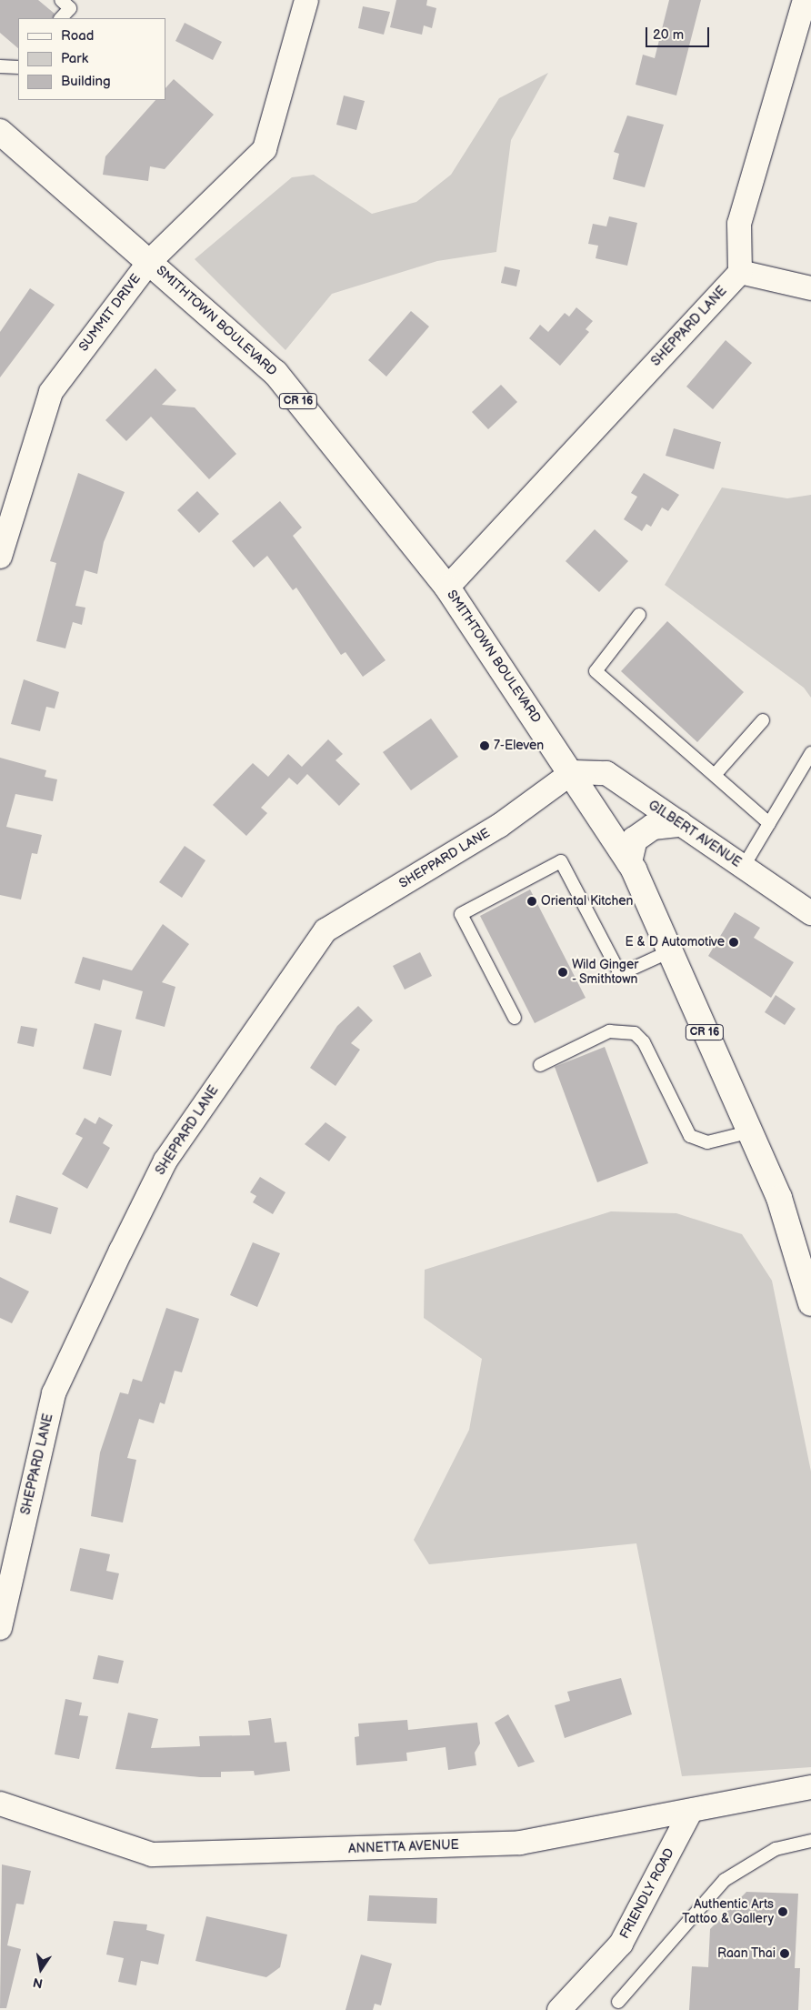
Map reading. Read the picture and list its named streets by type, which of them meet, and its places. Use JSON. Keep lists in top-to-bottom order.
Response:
{
  "streets": {
    "main road": ["SMITHTOWN BOULEVARD", "CR 16"],
    "street": [
      "SUMMIT DRIVE",
      "SHEPPARD LANE",
      "GILBERT AVENUE",
      "ANNETTA AVENUE",
      "FRIENDLY ROAD"
    ]
  },
  "crossings": [
    ["SUMMIT DRIVE", "SMITHTOWN BOULEVARD"],
    ["SMITHTOWN BOULEVARD", "SHEPPARD LANE"],
    ["SMITHTOWN BOULEVARD", "GILBERT AVENUE"],
    ["SHEPPARD LANE", "GILBERT AVENUE"],
    ["ANNETTA AVENUE", "FRIENDLY ROAD"]
  ],
  "places": [
    "7-Eleven",
    "Oriental Kitchen",
    "E & D Automotive",
    "Wild Ginger - Smithtown",
    "Authentic Arts Tattoo & Gallery",
    "Raan Thai"
  ],
  "legend": ["Road", "Park", "Building"],
  "scale_bar": "20 m",
  "north": "bottom"
}
